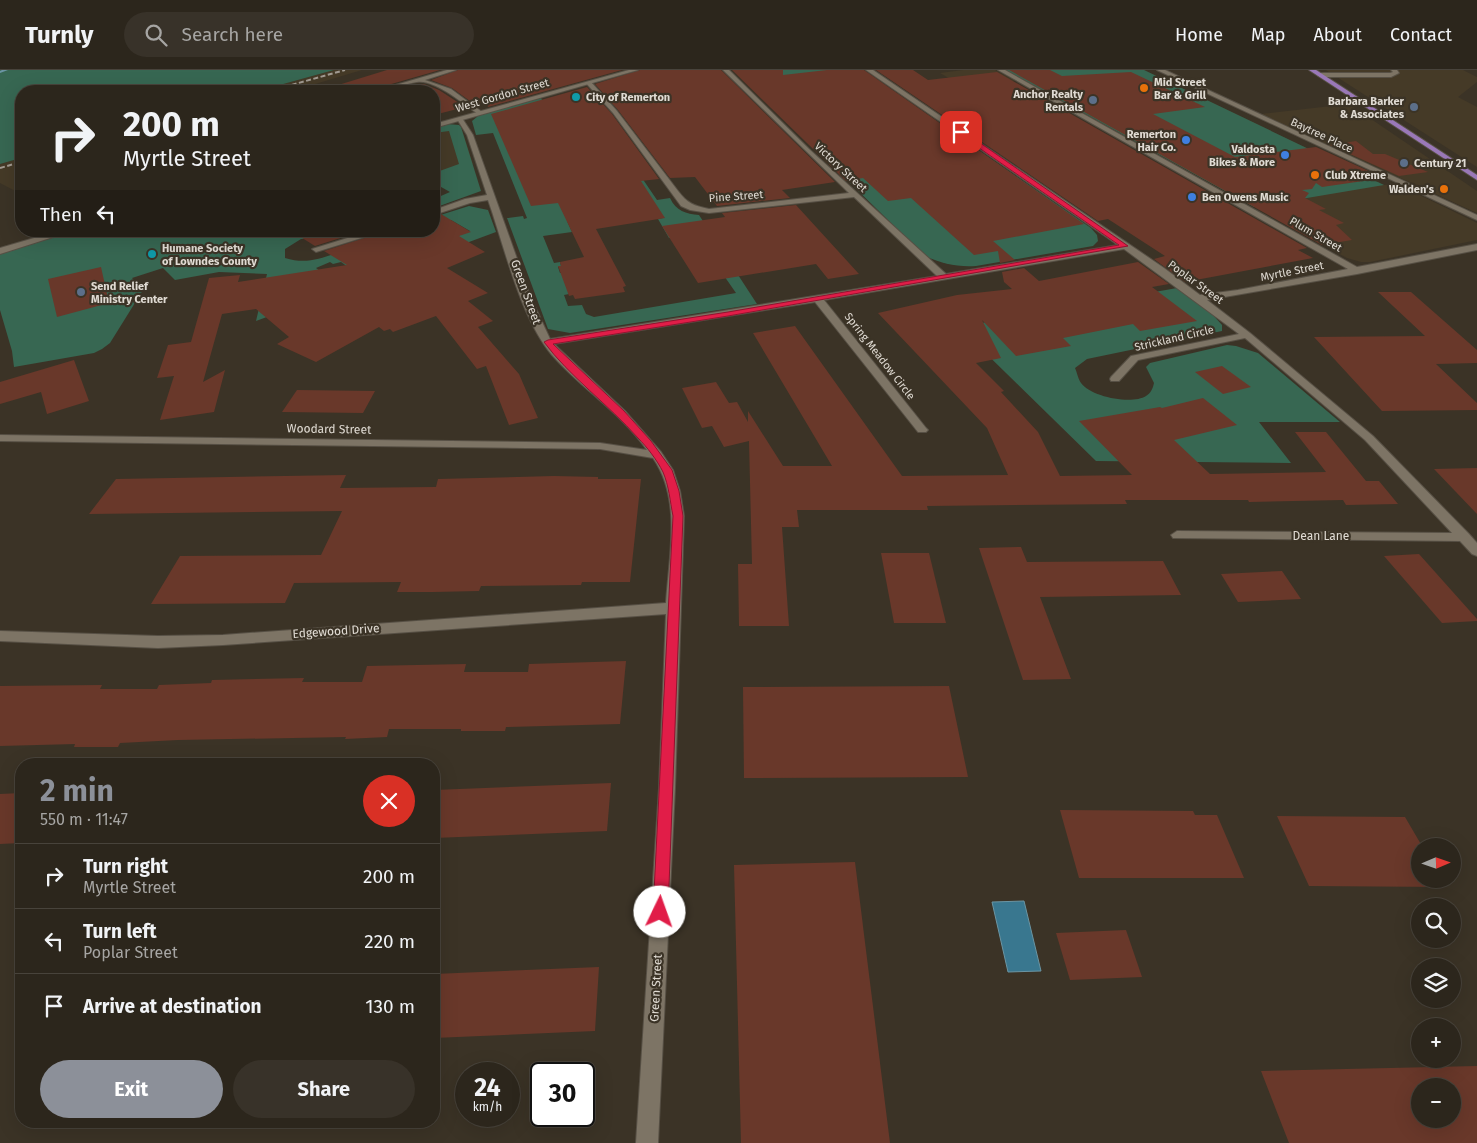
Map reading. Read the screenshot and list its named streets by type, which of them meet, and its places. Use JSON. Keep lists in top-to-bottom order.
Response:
{
  "streets": {
    "street": [
      "West Gordon Street",
      "Baytree Place",
      "Victory Street",
      "Pine Street",
      "Plum Street",
      "Myrtle Street",
      "Poplar Street",
      "Green Street",
      "Strickland Circle",
      "Spring Meadow Circle",
      "Woodard Street",
      "Dean Lane",
      "Edgewood Drive"
    ]
  },
  "crossings": [
    ["West Gordon Street", "Pine Street"],
    ["West Gordon Street", "Green Street"],
    ["Victory Street", "Pine Street"],
    ["Plum Street", "Myrtle Street"],
    ["Myrtle Street", "Poplar Street"],
    ["Poplar Street", "Strickland Circle"],
    ["Poplar Street", "Dean Lane"],
    ["Green Street", "Woodard Street"],
    ["Green Street", "Edgewood Drive"]
  ],
  "places": [
    "Mid Street Bar & Grill",
    "City of Remerton",
    "Anchor Realty Rentals",
    "Barbara Barker & Associates",
    "Remerton Hair Co.",
    "Valdosta Bikes & More",
    "Century 21",
    "Club Xtreme",
    "Walden’s",
    "Ben Owens Music",
    "Humane Society of Lowndes County",
    "Send Relief Ministry Center"
  ],
  "north": "right",
  "page": {
    "header": "Turnly",
    "search": "Search here",
    "nav": [
      "Home",
      "Map",
      "About",
      "Contact"
    ],
    "turn": ["200 m", "Myrtle Street"],
    "then": "Then",
    "heading": ["2 min", "550 m · 11:47"],
    "map_buttons": ["+", "−"],
    "list": [
      {
        "name": "Turn right",
        "note": "Myrtle Street",
        "value": "200 m"
      },
      {
        "name": "Turn left",
        "note": "Poplar Street",
        "value": "220 m"
      },
      {
        "name": "Arrive at destination",
        "value": "130 m"
      }
    ],
    "buttons": ["Exit", "Share"],
    "speed": "24 km/h",
    "limit": "30"
  }
}
